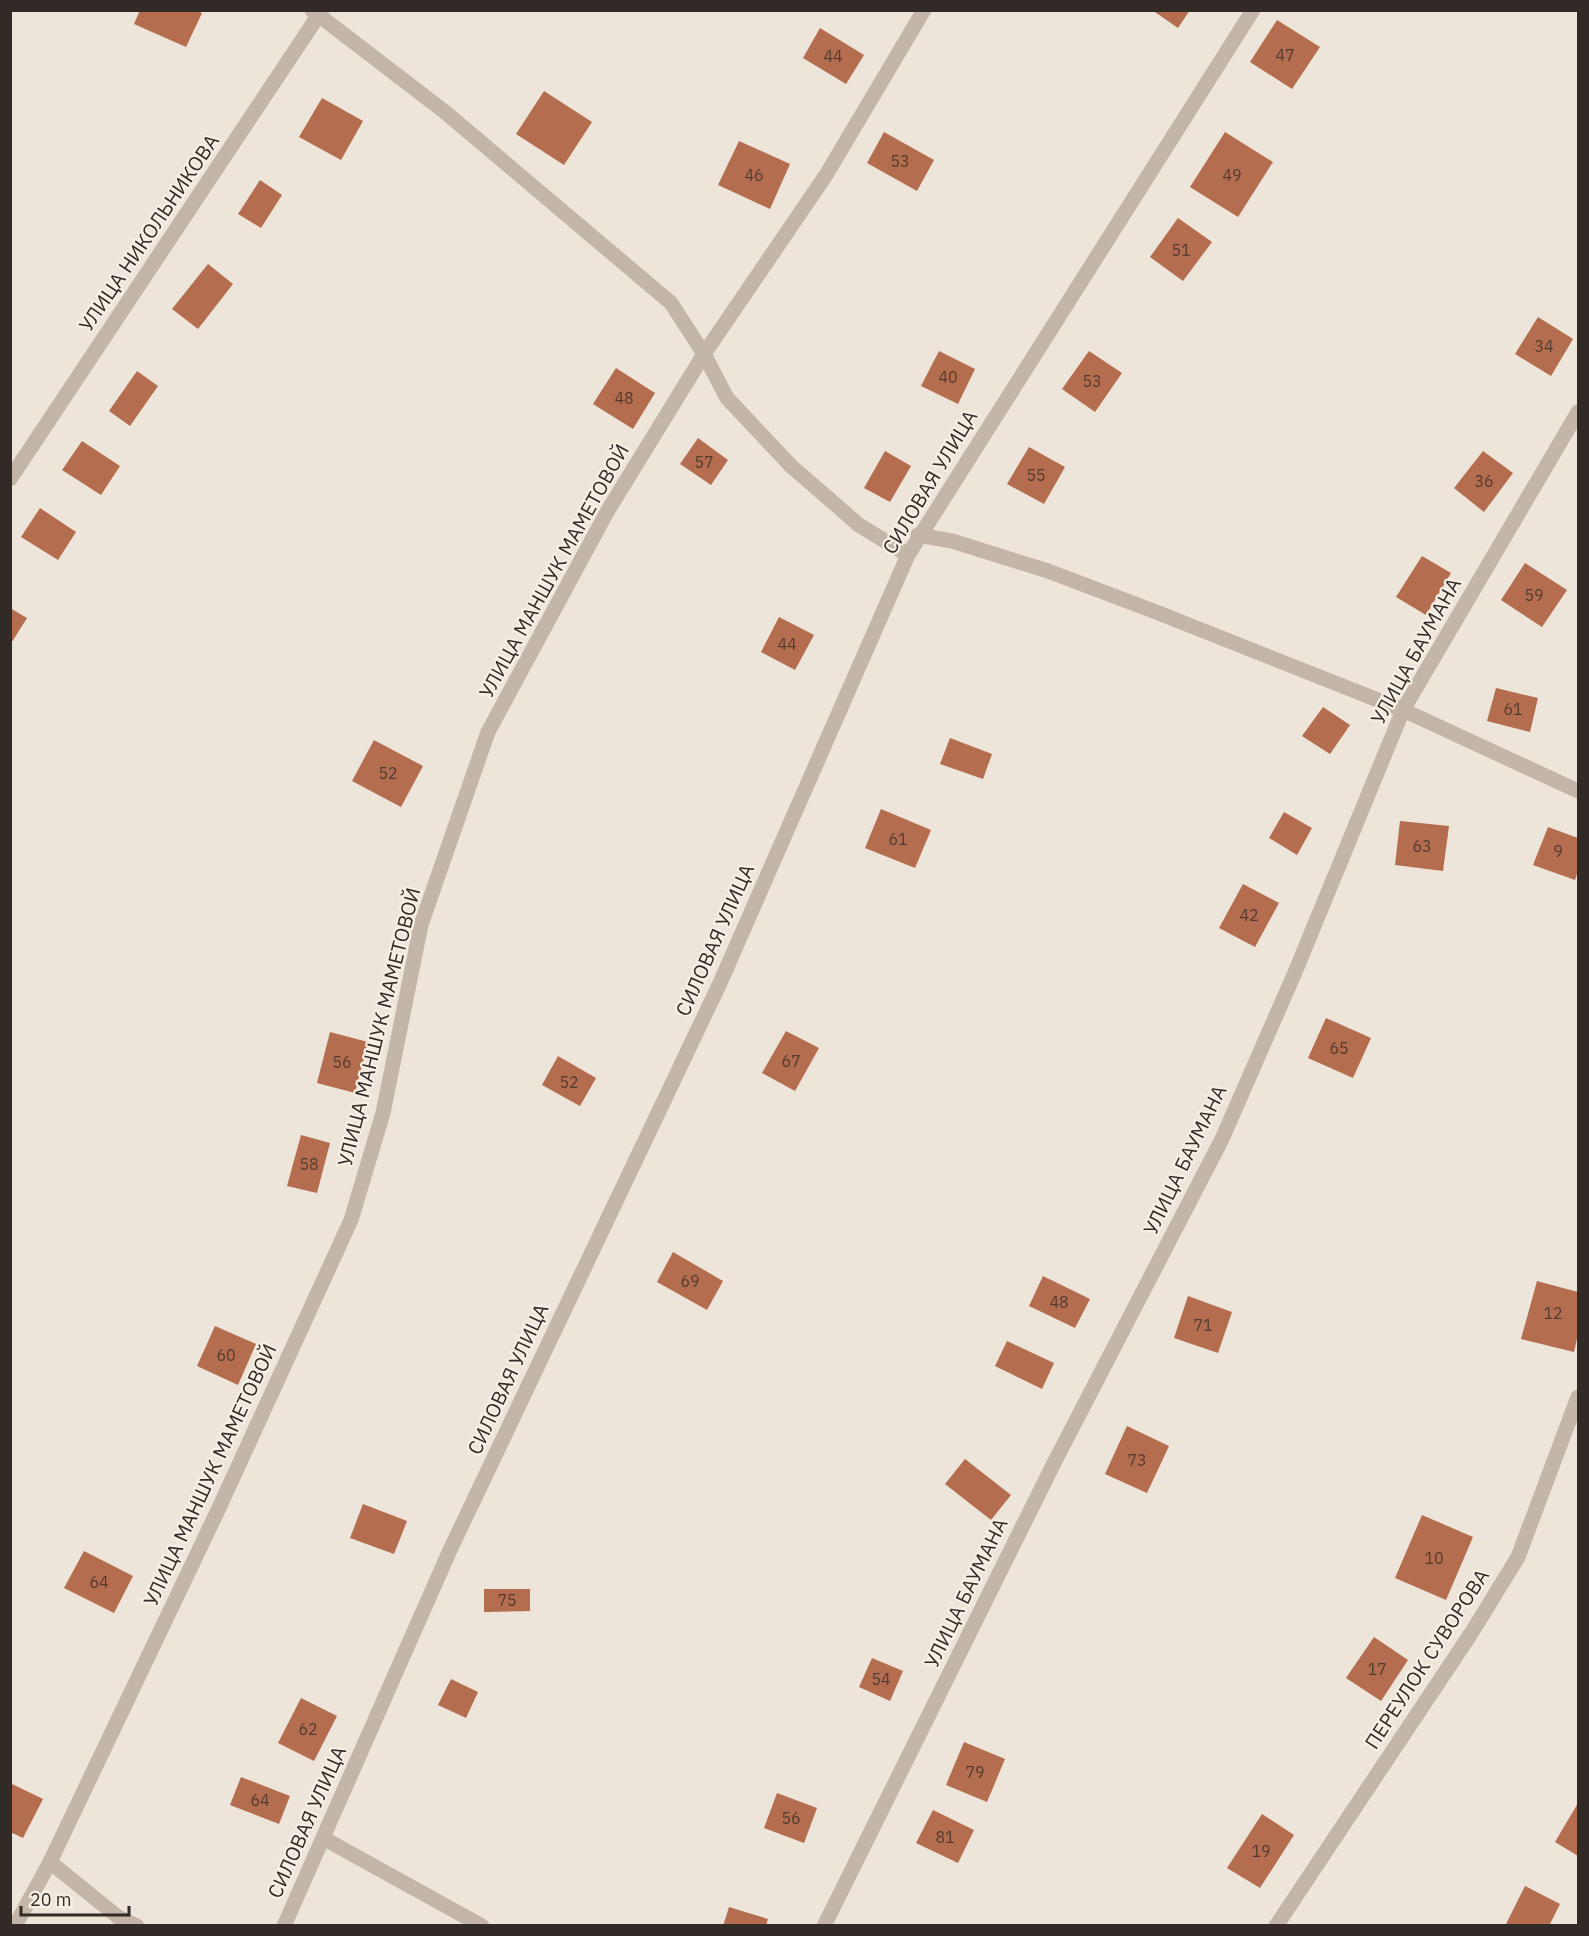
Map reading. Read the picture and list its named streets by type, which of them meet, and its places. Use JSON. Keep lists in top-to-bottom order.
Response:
{
  "streets": {
    "street": [
      "УЛИЦА НИКОЛЬНИКОВА",
      "СИЛОВАЯ УЛИЦА",
      "УЛИЦА МАНШУК МАМЕТОВОЙ",
      "УЛИЦА БАУМАНА",
      "ПЕРЕУЛОК СУВОРОВА"
    ]
  },
  "house_numbers": [
    "47",
    "44",
    "53",
    "46",
    "49",
    "51",
    "34",
    "40",
    "53",
    "48",
    "57",
    "55",
    "36",
    "59",
    "44",
    "61",
    "52",
    "61",
    "63",
    "9",
    "42",
    "65",
    "67",
    "56",
    "52",
    "58",
    "69",
    "48",
    "12",
    "71",
    "60",
    "73",
    "10",
    "64",
    "75",
    "17",
    "54",
    "62",
    "79",
    "64",
    "56",
    "81",
    "19"
  ],
  "scale_bar": "20 m"
}
